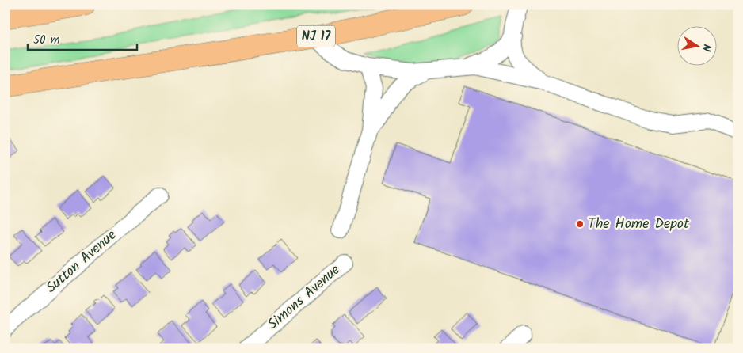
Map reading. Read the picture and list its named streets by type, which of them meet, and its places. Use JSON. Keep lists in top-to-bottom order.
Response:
{
  "streets": {
    "highway": ["NJ 17"],
    "street": ["Sutton Avenue", "Simons Avenue"]
  },
  "places": ["The Home Depot"],
  "scale_bar": "50 m",
  "north": "right"
}
